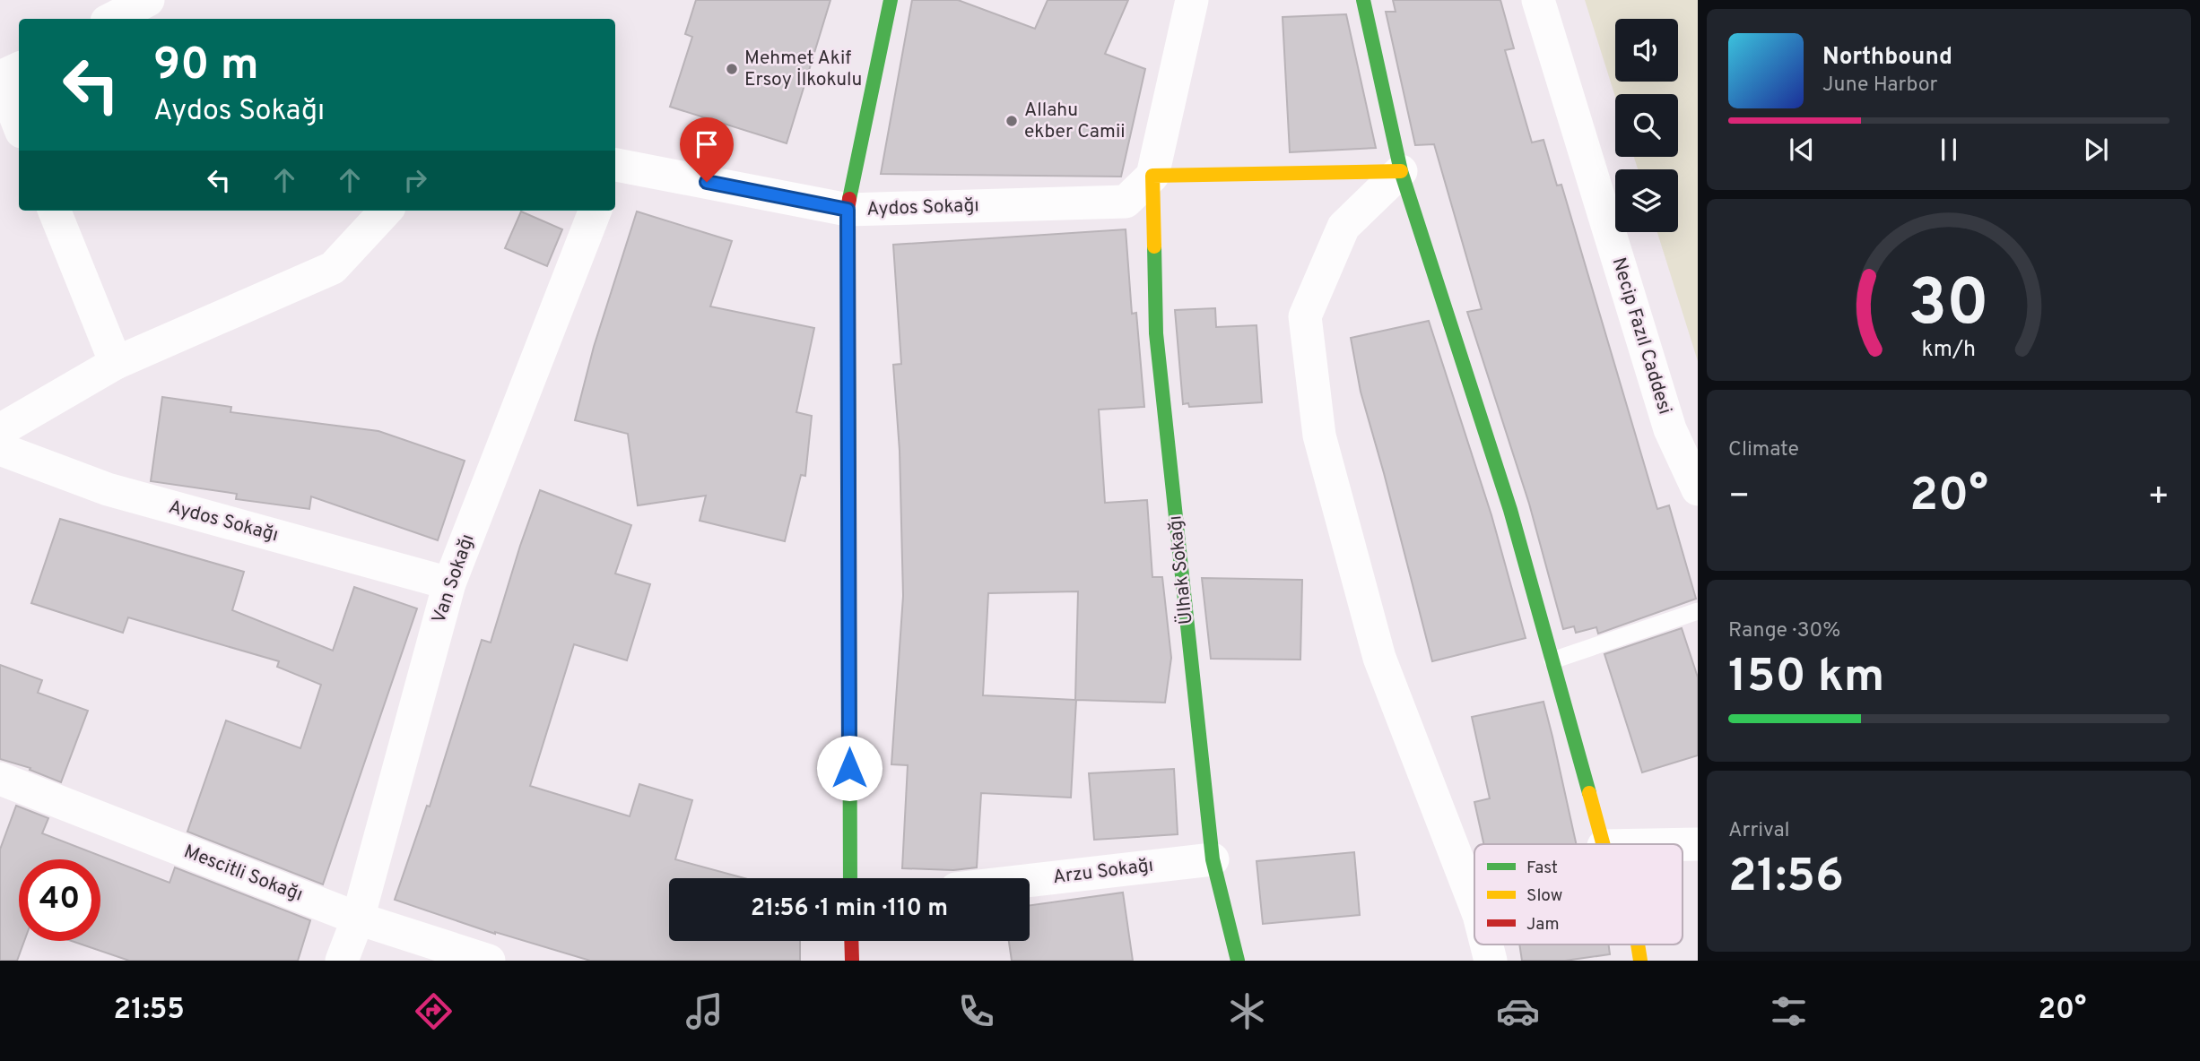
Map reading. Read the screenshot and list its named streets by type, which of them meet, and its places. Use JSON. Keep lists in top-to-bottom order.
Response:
{
  "streets": {
    "street": [
      "Aydos Sokağı",
      "Necip Fazıl Caddesi",
      "Ülhak Sokağı",
      "Van Sokağı",
      "Arzu Sokağı",
      "Mescitli Sokağı"
    ]
  },
  "crossings": [
    ["Aydos Sokağı", "Ülhak Sokağı"],
    ["Aydos Sokağı", "Van Sokağı"],
    ["Ülhak Sokağı", "Arzu Sokağı"],
    ["Van Sokağı", "Mescitli Sokağı"]
  ],
  "places": ["Mehmet Akif Ersoy İlkokulu", "Allahu ekber Camii"],
  "legend": ["Fast", "Slow", "Jam"],
  "page": {
    "turn": ["90 m", "Aydos Sokağı"],
    "song": ["Northbound", "June Harbor"],
    "tile": [
      "Climate",
      ["Range · 30%", "150 km"],
      ["Arrival", "21:56"]
    ],
    "heat": ["−", "20°", "+"],
    "limit": "40",
    "trip": "21:56 · 1 min · 110 m",
    "tabs": ["21:55", "20°"],
    "gauge": ["30", "km/h"]
  }
}
